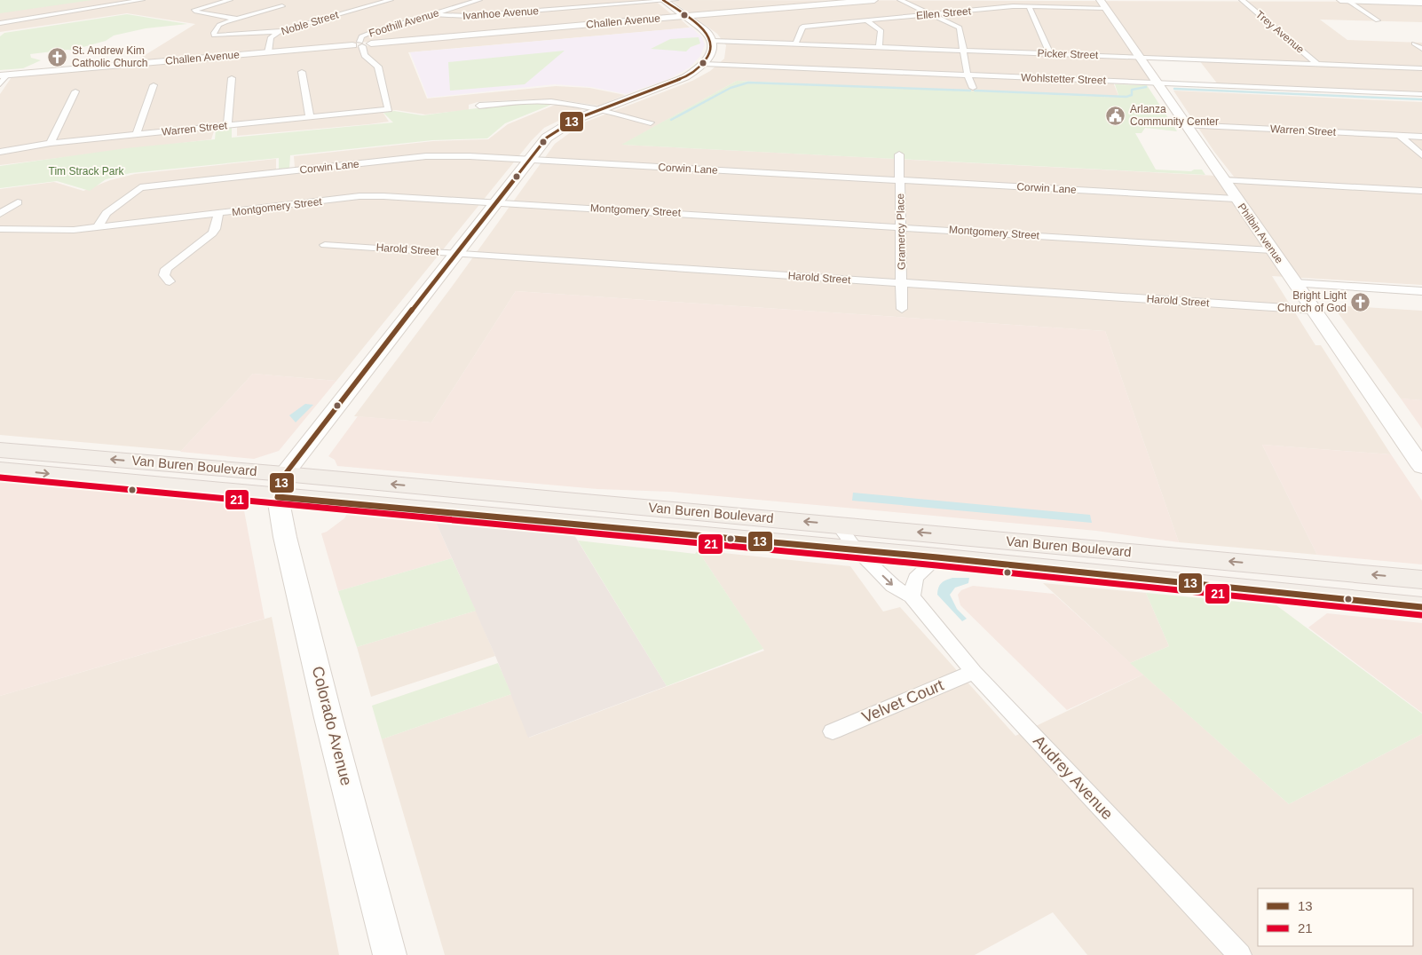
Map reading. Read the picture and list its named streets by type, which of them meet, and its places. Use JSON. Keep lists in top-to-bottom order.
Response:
{
  "streets": {
    "main road": ["Van Buren Boulevard"],
    "street": [
      "Ivanhoe Avenue",
      "Ellen Street",
      "Challen Avenue",
      "Noble Street",
      "Foothill Avenue",
      "Trey Avenue",
      "Picker Street",
      "Wohlstetter Street",
      "Warren Street",
      "Corwin Lane",
      "Montgomery Street",
      "Gramercy Place",
      "Philbin Avenue",
      "Harold Street",
      "Velvet Court",
      "Colorado Avenue",
      "Audrey Avenue"
    ]
  },
  "crossings": [
    ["Ivanhoe Avenue", "Foothill Avenue"],
    ["Ellen Street", "Picker Street"],
    ["Ellen Street", "Philbin Avenue"],
    ["Challen Avenue", "Noble Street"],
    ["Challen Avenue", "Foothill Avenue"],
    ["Challen Avenue", "Warren Street"],
    ["Foothill Avenue", "Warren Street"],
    ["Trey Avenue", "Picker Street"],
    ["Picker Street", "Philbin Avenue"],
    ["Wohlstetter Street", "Philbin Avenue"],
    ["Warren Street", "Philbin Avenue"],
    ["Corwin Lane", "Montgomery Street"],
    ["Corwin Lane", "Gramercy Place"],
    ["Corwin Lane", "Philbin Avenue"],
    ["Montgomery Street", "Gramercy Place"],
    ["Montgomery Street", "Philbin Avenue"],
    ["Gramercy Place", "Harold Street"],
    ["Philbin Avenue", "Harold Street"],
    ["Van Buren Boulevard", "Colorado Avenue"],
    ["Van Buren Boulevard", "Audrey Avenue"],
    ["Velvet Court", "Audrey Avenue"]
  ],
  "parks": ["Tim Strack Park"],
  "places": {
    "church": ["St. Andrew Kim Catholic Church", "Bright Light Church of God"],
    "public building": ["Arlanza Community Center"]
  },
  "lines": ["transit line 13", "transit line 21"],
  "legend": ["13", "21"]
}
